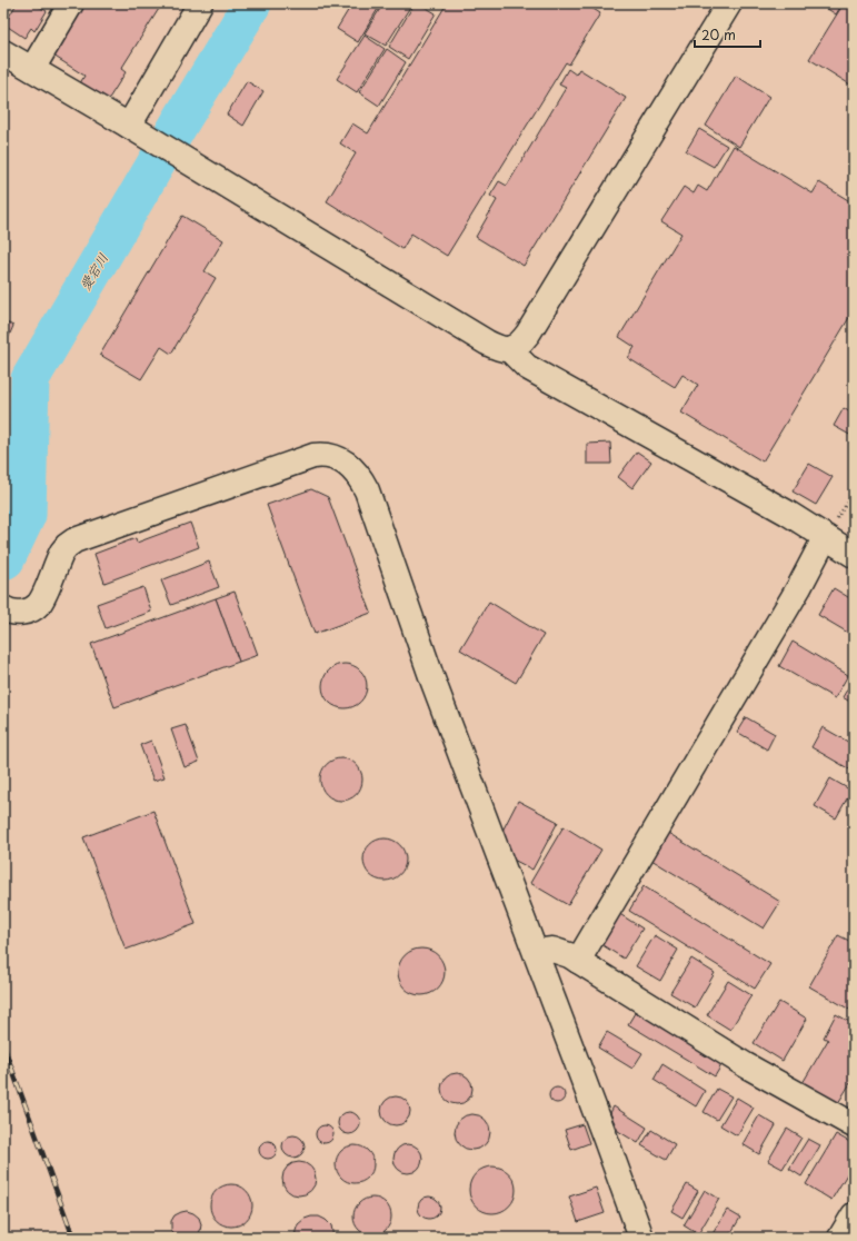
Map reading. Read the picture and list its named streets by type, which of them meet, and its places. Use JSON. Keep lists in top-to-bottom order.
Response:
{
  "water": ["愛宕川"],
  "scale_bar": "20 m"
}
